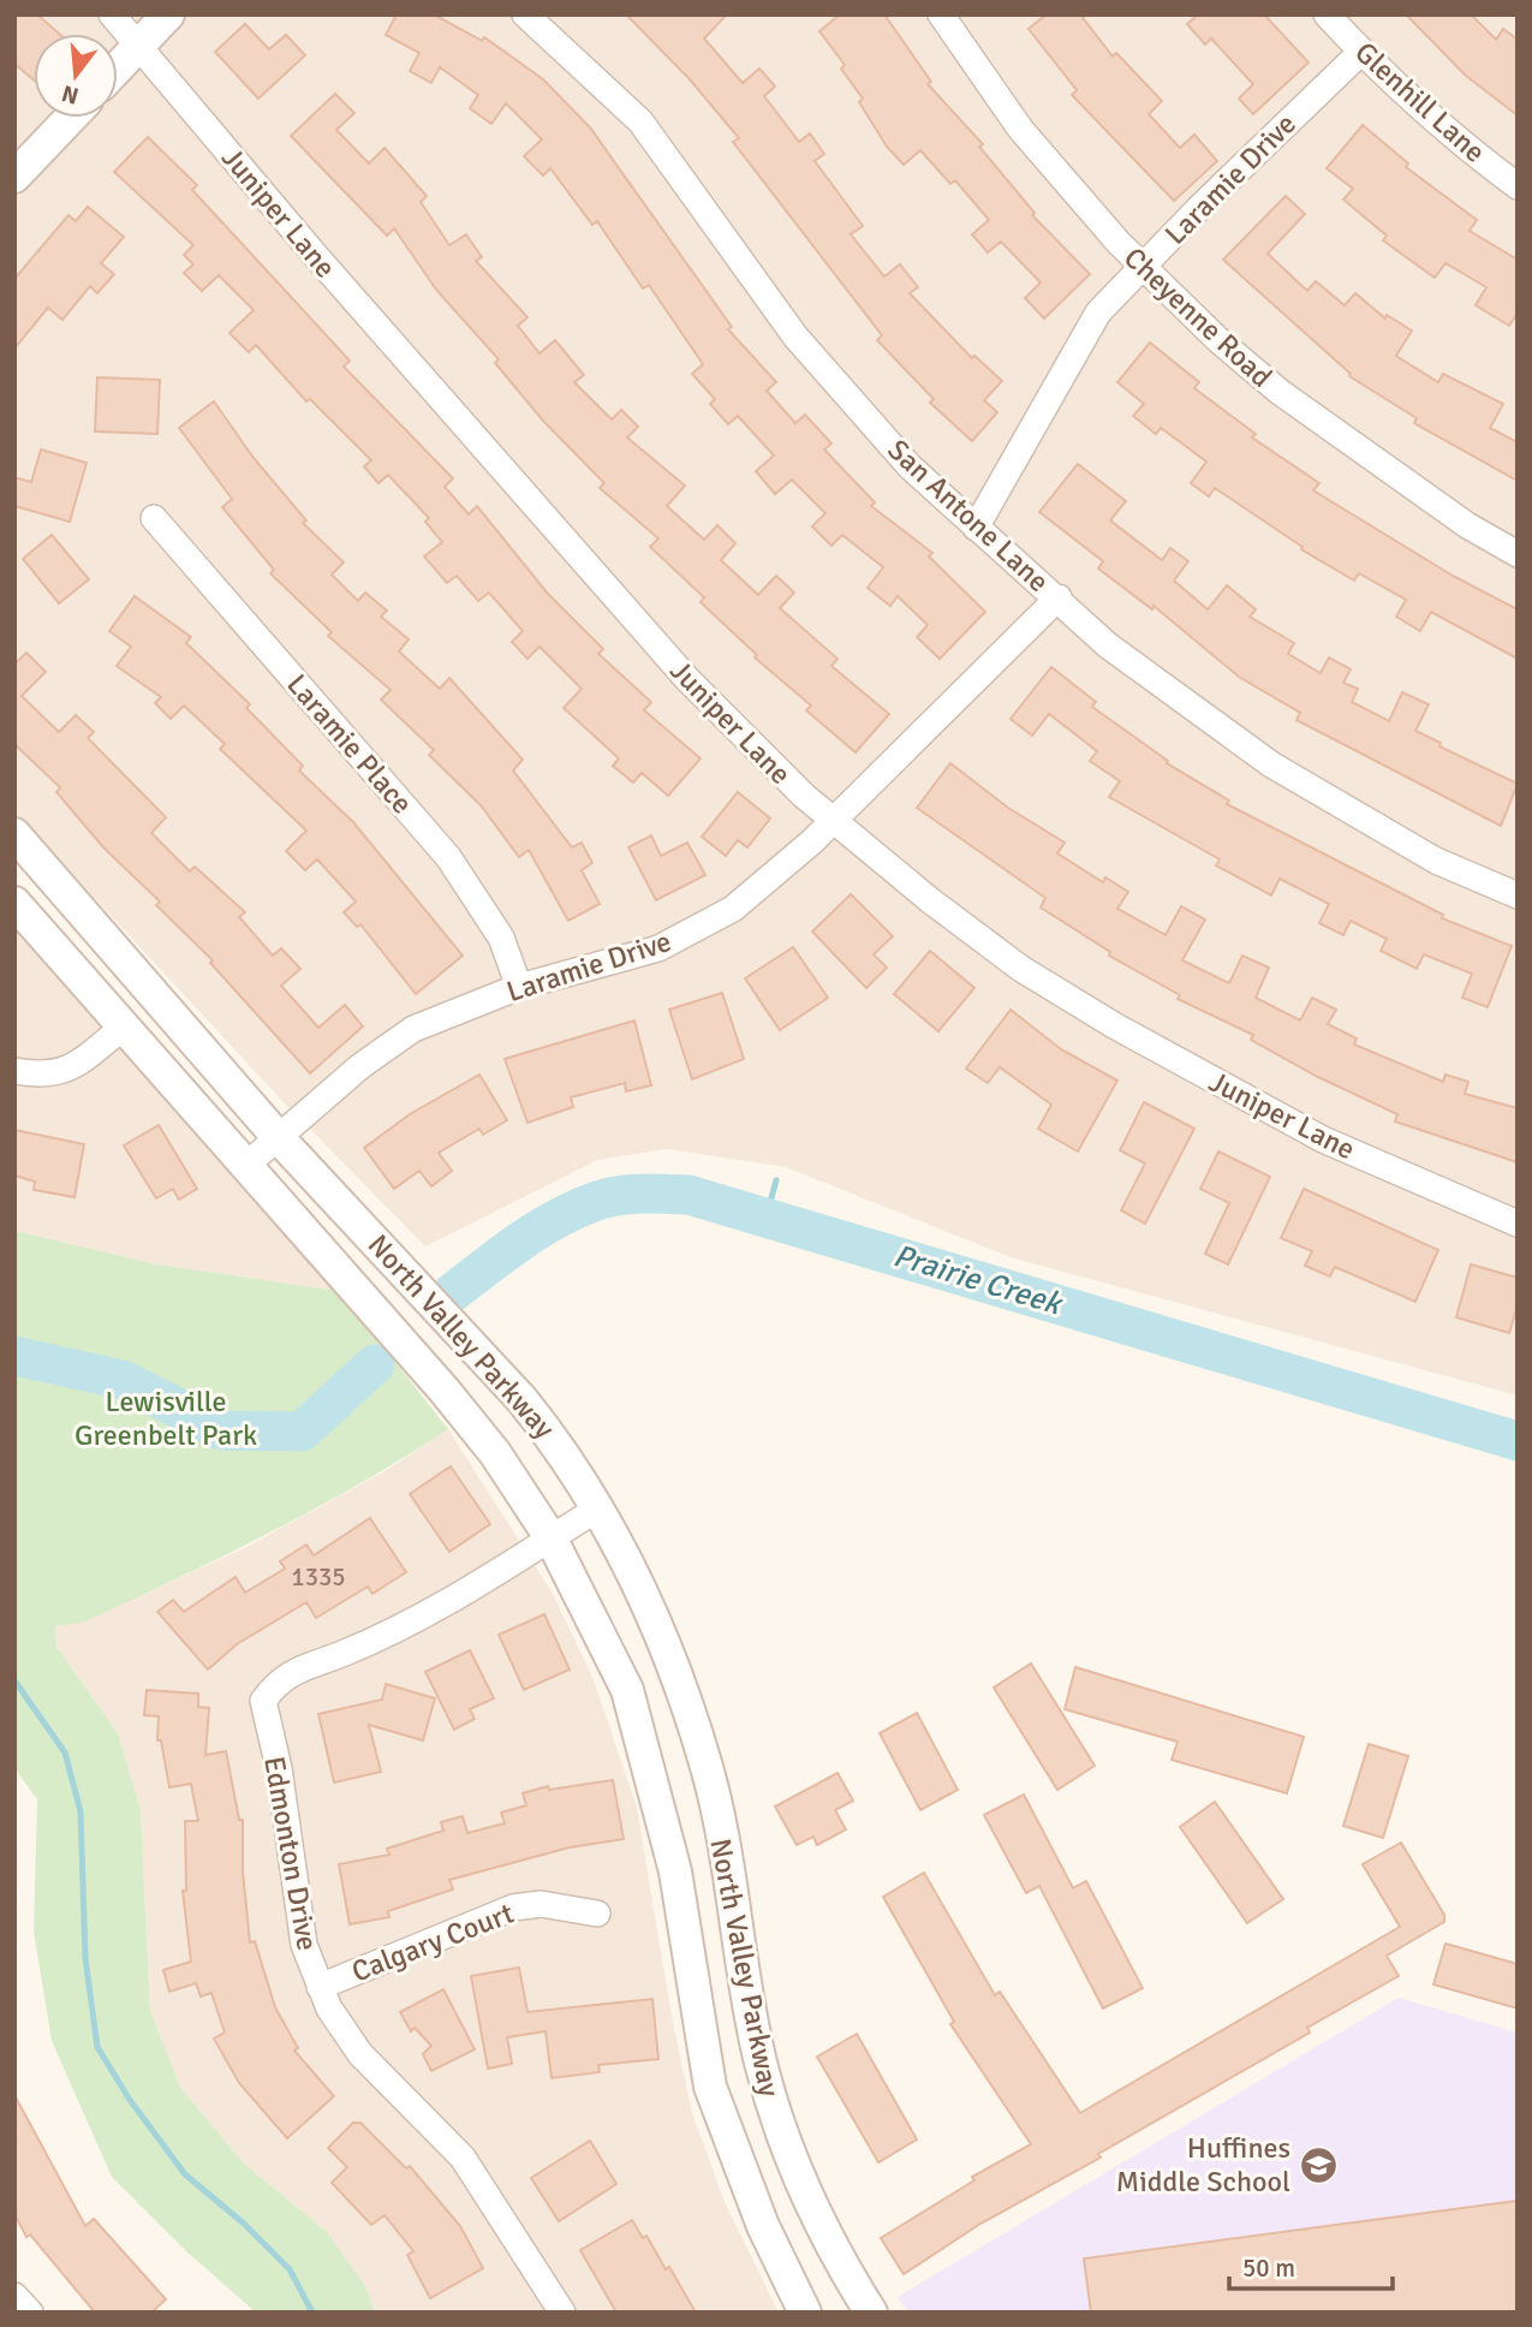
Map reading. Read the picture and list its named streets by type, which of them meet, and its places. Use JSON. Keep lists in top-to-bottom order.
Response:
{
  "streets": {
    "street": [
      "Glenhill Lane",
      "Laramie Drive",
      "Juniper Lane",
      "Cheyenne Road",
      "San Antone Lane",
      "Laramie Place",
      "North Valley Parkway",
      "Edmonton Drive",
      "Calgary Court"
    ]
  },
  "crossings": [
    ["Glenhill Lane", "Laramie Drive"],
    ["Laramie Drive", "Juniper Lane"],
    ["Laramie Drive", "Cheyenne Road"],
    ["Laramie Drive", "San Antone Lane"],
    ["Laramie Drive", "Laramie Place"],
    ["Laramie Drive", "North Valley Parkway"],
    ["North Valley Parkway", "Edmonton Drive"],
    ["Edmonton Drive", "Calgary Court"]
  ],
  "water": ["Prairie Creek"],
  "parks": ["Lewisville Greenbelt Park"],
  "places": {
    "school or university": ["Huffines Middle School"]
  },
  "house_numbers": ["1335"],
  "scale_bar": "50 m",
  "north": "bottom"
}
